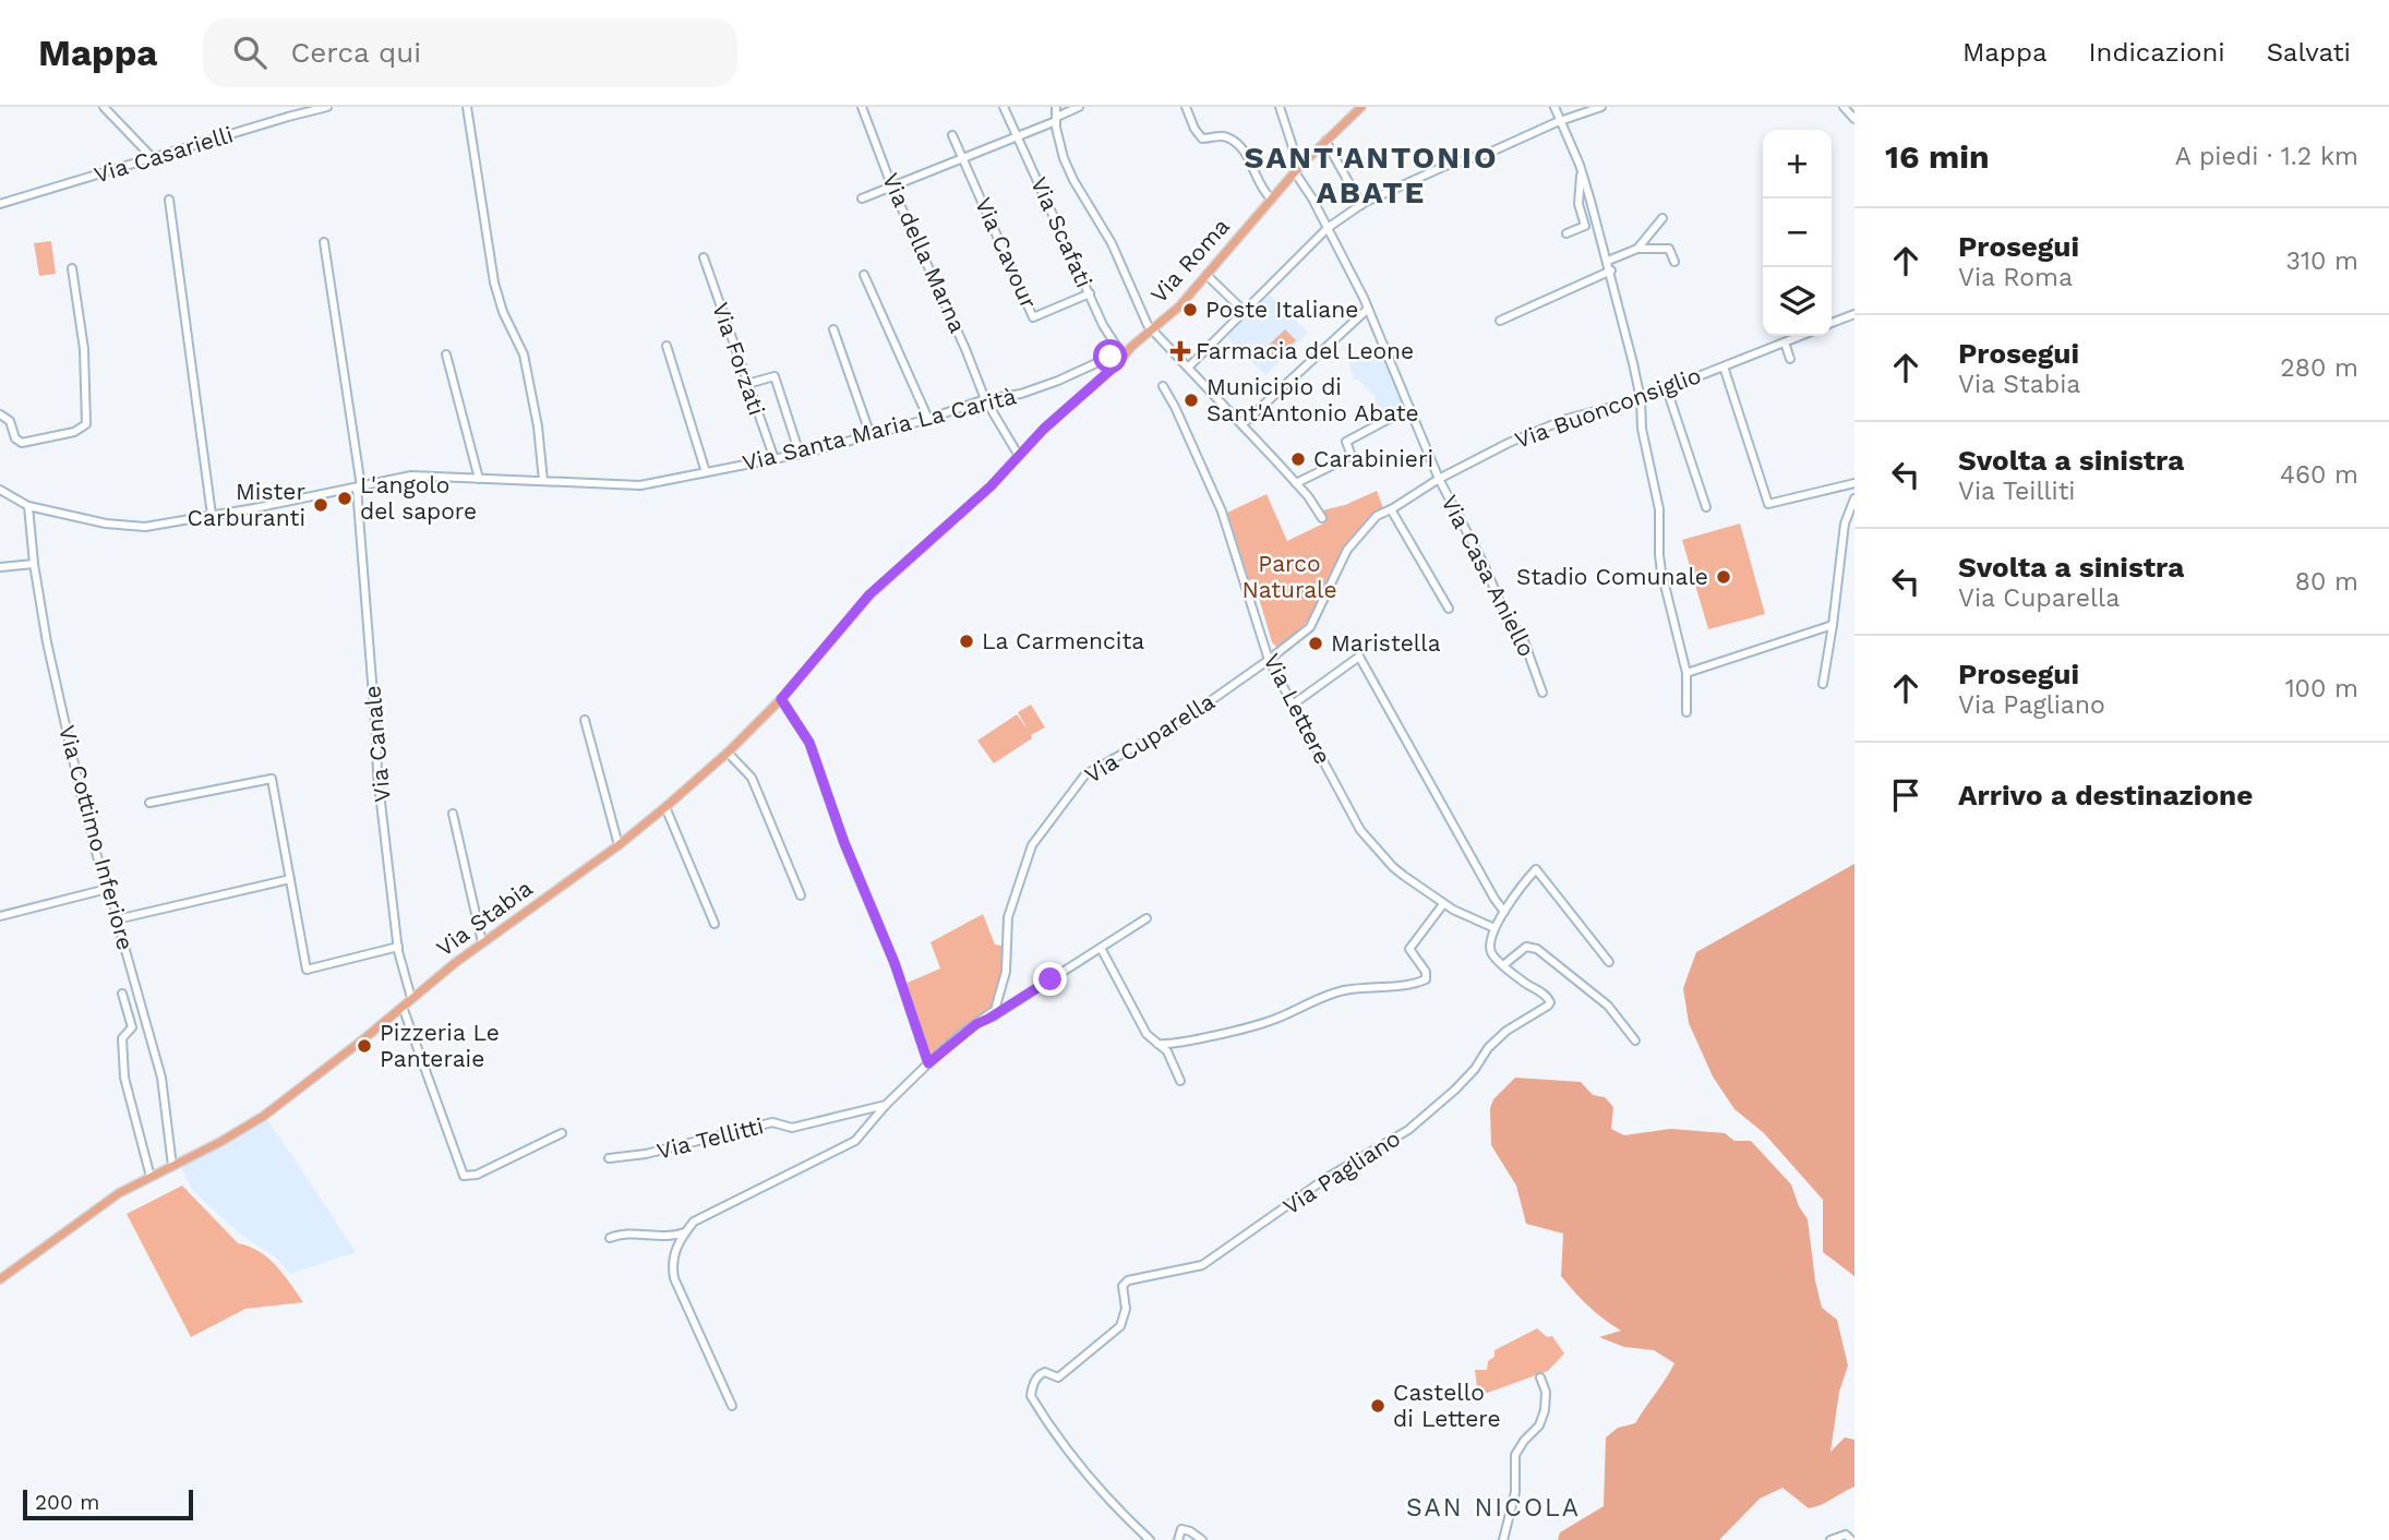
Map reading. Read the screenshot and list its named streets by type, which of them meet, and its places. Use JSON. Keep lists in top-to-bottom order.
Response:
{
  "streets": {
    "main road": ["Via Roma", "Via Stabia"],
    "street": [
      "Via Casarielli",
      "Via Scafati",
      "Via della Marna",
      "Via Cavour",
      "Via Forzati",
      "Via Buonconsiglio",
      "Via Santa Maria La Carità",
      "Via Casa Aniello",
      "Via Lettere",
      "Via Cuparella",
      "Via Canale",
      "Via Cottimo Inferiore",
      "Via Tellitti",
      "Via Pagliano"
    ]
  },
  "crossings": [
    ["Via Scafati", "Via Cavour"],
    ["Via Scafati", "Via Roma"],
    ["Via Scafati", "Via Santa Maria La Carità"],
    ["Via della Marna", "Via Roma"],
    ["Via della Marna", "Via Santa Maria La Carità"],
    ["Via Roma", "Via Santa Maria La Carità"],
    ["Via Roma", "Via Casa Aniello"],
    ["Via Roma", "Via Stabia"],
    ["Via Forzati", "Via Santa Maria La Carità"],
    ["Via Buonconsiglio", "Via Casa Aniello"],
    ["Via Buonconsiglio", "Via Lettere"],
    ["Via Buonconsiglio", "Via Cuparella"],
    ["Via Santa Maria La Carità", "Via Canale"],
    ["Via Santa Maria La Carità", "Via Cottimo Inferiore"],
    ["Via Lettere", "Via Cuparella"],
    ["Via Canale", "Via Stabia"],
    ["Via Cottimo Inferiore", "Via Stabia"]
  ],
  "districts": ["SANT'ANTONIO ABATE", "SAN NICOLA"],
  "parks": ["Parco Naturale"],
  "places": {
    "other": [
      "Poste Italiane",
      "Municipio di Sant'Antonio Abate",
      "Carabinieri",
      "L'angolo del sapore",
      "Mister Carburanti",
      "Stadio Comunale",
      "La Carmencita",
      "Maristella",
      "Pizzeria Le Panteraie",
      "Castello di Lettere"
    ],
    "health": ["Farmacia del Leone"]
  },
  "scale_bar": "200 m",
  "page": {
    "header": "Mappa",
    "search": "Cerca qui",
    "nav": ["Mappa", "Indicazioni", "Salvati"],
    "heading": ["16 min", "A piedi · 1.2 km"],
    "map_buttons": ["+", "−"],
    "list": [
      ["Prosegui", "Via Roma", "310 m"],
      ["Prosegui", "Via Stabia", "280 m"],
      ["Svolta a sinistra", "Via Teilliti", "460 m"],
      ["Svolta a sinistra", "Via Cuparella", "80 m"],
      ["Prosegui", "Via Pagliano", "100 m"],
      "Arrivo a destinazione"
    ],
    "scale": "200 m"
  }
}
